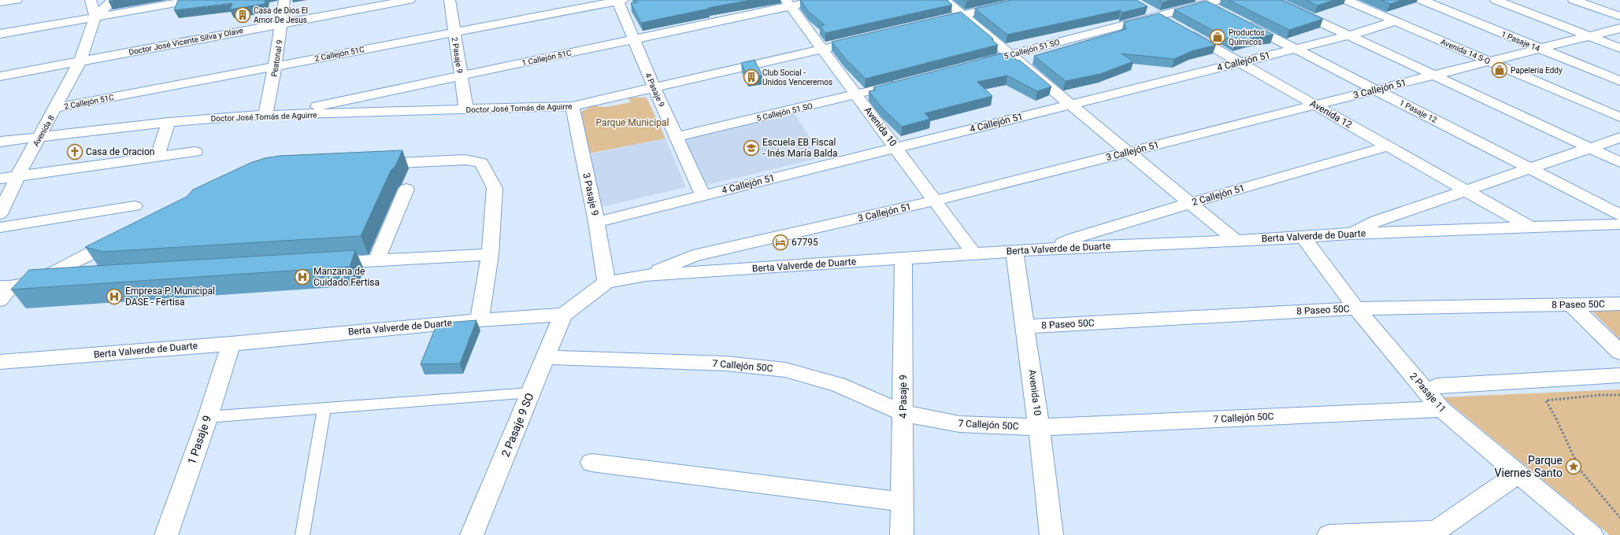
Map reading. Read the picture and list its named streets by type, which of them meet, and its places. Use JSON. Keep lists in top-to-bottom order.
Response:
{
  "streets": {
    "street": [
      "Doctor José Vicente Silva y Olave",
      "1 Pasaje 14",
      "5 Callejón 51 SO",
      "Avenida 14 S-O",
      "2 Callejón 51C",
      "2 Pasaje 9",
      "1 Callejón 51C",
      "Peatonal 9",
      "4 Callejón 51",
      "3 Callejón 51",
      "4 Pasaje 9",
      "Doctor José Tomás de Aguirre",
      "1 Pasaje 12",
      "Avenida 12",
      "Avenida 10",
      "Avenida 8",
      "3 Pasaje 9",
      "2 Callejón 51",
      "Berta Valverde de Duarte",
      "8 Paseo 50C",
      "7 Callejón 50C",
      "2 Pasaje 11",
      "2 Pasaje 9 SO",
      "1 Pasaje 9"
    ]
  },
  "crossings": [
    ["Doctor José Vicente Silva y Olave", "Peatonal 9"],
    ["Doctor José Vicente Silva y Olave", "Avenida 8"],
    ["1 Pasaje 14", "3 Callejón 51"],
    ["5 Callejón 51 SO", "4 Pasaje 9"],
    ["5 Callejón 51 SO", "Avenida 12"],
    ["5 Callejón 51 SO", "Avenida 10"],
    ["Avenida 14 S-O", "4 Callejón 51"],
    ["Avenida 14 S-O", "3 Callejón 51"],
    ["2 Callejón 51C", "2 Pasaje 9"],
    ["2 Callejón 51C", "Peatonal 9"],
    ["2 Callejón 51C", "4 Pasaje 9"],
    ["2 Callejón 51C", "Avenida 8"],
    ["2 Pasaje 9", "1 Callejón 51C"],
    ["2 Pasaje 9", "Doctor José Tomás de Aguirre"],
    ["1 Callejón 51C", "Peatonal 9"],
    ["1 Callejón 51C", "4 Pasaje 9"],
    ["1 Callejón 51C", "Doctor José Tomás de Aguirre"],
    ["1 Callejón 51C", "Avenida 10"],
    ["Peatonal 9", "Doctor José Tomás de Aguirre"],
    ["4 Callejón 51", "4 Pasaje 9"],
    ["4 Callejón 51", "1 Pasaje 12"],
    ["4 Callejón 51", "Avenida 12"],
    ["4 Callejón 51", "Avenida 10"],
    ["4 Callejón 51", "3 Pasaje 9"],
    ["3 Callejón 51", "1 Pasaje 12"],
    ["3 Callejón 51", "Avenida 12"],
    ["3 Callejón 51", "Avenida 10"],
    ["3 Callejón 51", "Berta Valverde de Duarte"],
    ["4 Pasaje 9", "Doctor José Tomás de Aguirre"],
    ["4 Pasaje 9", "Berta Valverde de Duarte"],
    ["4 Pasaje 9", "7 Callejón 50C"],
    ["Doctor José Tomás de Aguirre", "Avenida 10"],
    ["Doctor José Tomás de Aguirre", "Avenida 8"],
    ["Doctor José Tomás de Aguirre", "3 Pasaje 9"],
    ["Avenida 12", "2 Callejón 51"],
    ["Avenida 12", "Berta Valverde de Duarte"],
    ["Avenida 10", "Berta Valverde de Duarte"],
    ["Avenida 10", "8 Paseo 50C"],
    ["Avenida 10", "7 Callejón 50C"],
    ["3 Pasaje 9", "Berta Valverde de Duarte"],
    ["2 Callejón 51", "Berta Valverde de Duarte"],
    ["Berta Valverde de Duarte", "2 Pasaje 11"],
    ["Berta Valverde de Duarte", "2 Pasaje 9 SO"],
    ["Berta Valverde de Duarte", "1 Pasaje 9"],
    ["8 Paseo 50C", "2 Pasaje 11"],
    ["7 Callejón 50C", "2 Pasaje 11"],
    ["7 Callejón 50C", "2 Pasaje 9 SO"]
  ],
  "parks": ["Parque Municipal"],
  "places": {
    "building": ["Casa de Dios El Amor De Jesus", "Club Social - Unidos Venceremos"],
    "shop": ["Productos Quimicos", "Papelería Eddy"],
    "school or university": ["Escuela EB Fiscal - Inés María Balda"],
    "church": ["Casa de Oracion"],
    "hotel": ["67795"],
    "hospital": ["Manzana de Cuidado Fertisa", "Empresa P. Municipal DASE - Fertisa"],
    "place": ["Parque Viernes Santo"]
  }
}
